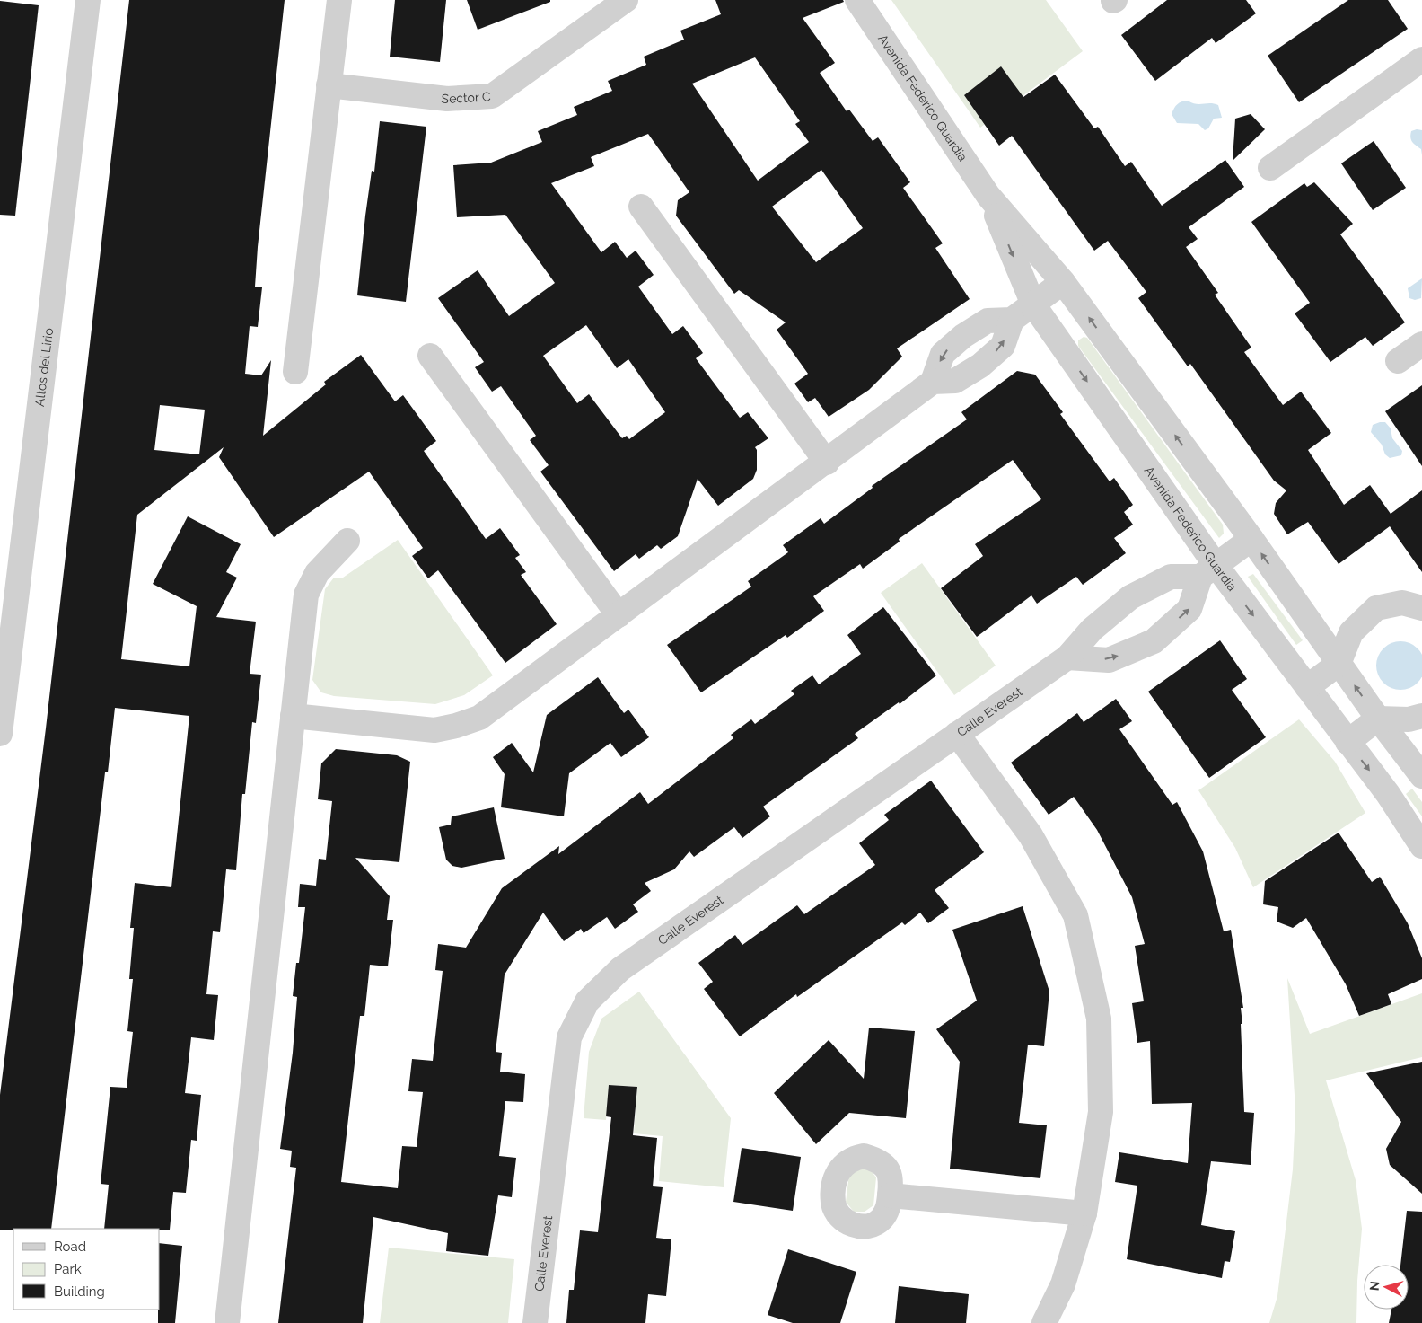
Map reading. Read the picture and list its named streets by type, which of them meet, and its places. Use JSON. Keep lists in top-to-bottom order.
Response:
{
  "streets": {
    "street": [
      "Sector C",
      "Avenida Federico Guardia",
      "Altos del Lirio",
      "Calle Everest"
    ]
  },
  "crossings": [
    ["Avenida Federico Guardia", "Calle Everest"]
  ],
  "legend": ["Road", "Park", "Building"],
  "north": "left"
}
